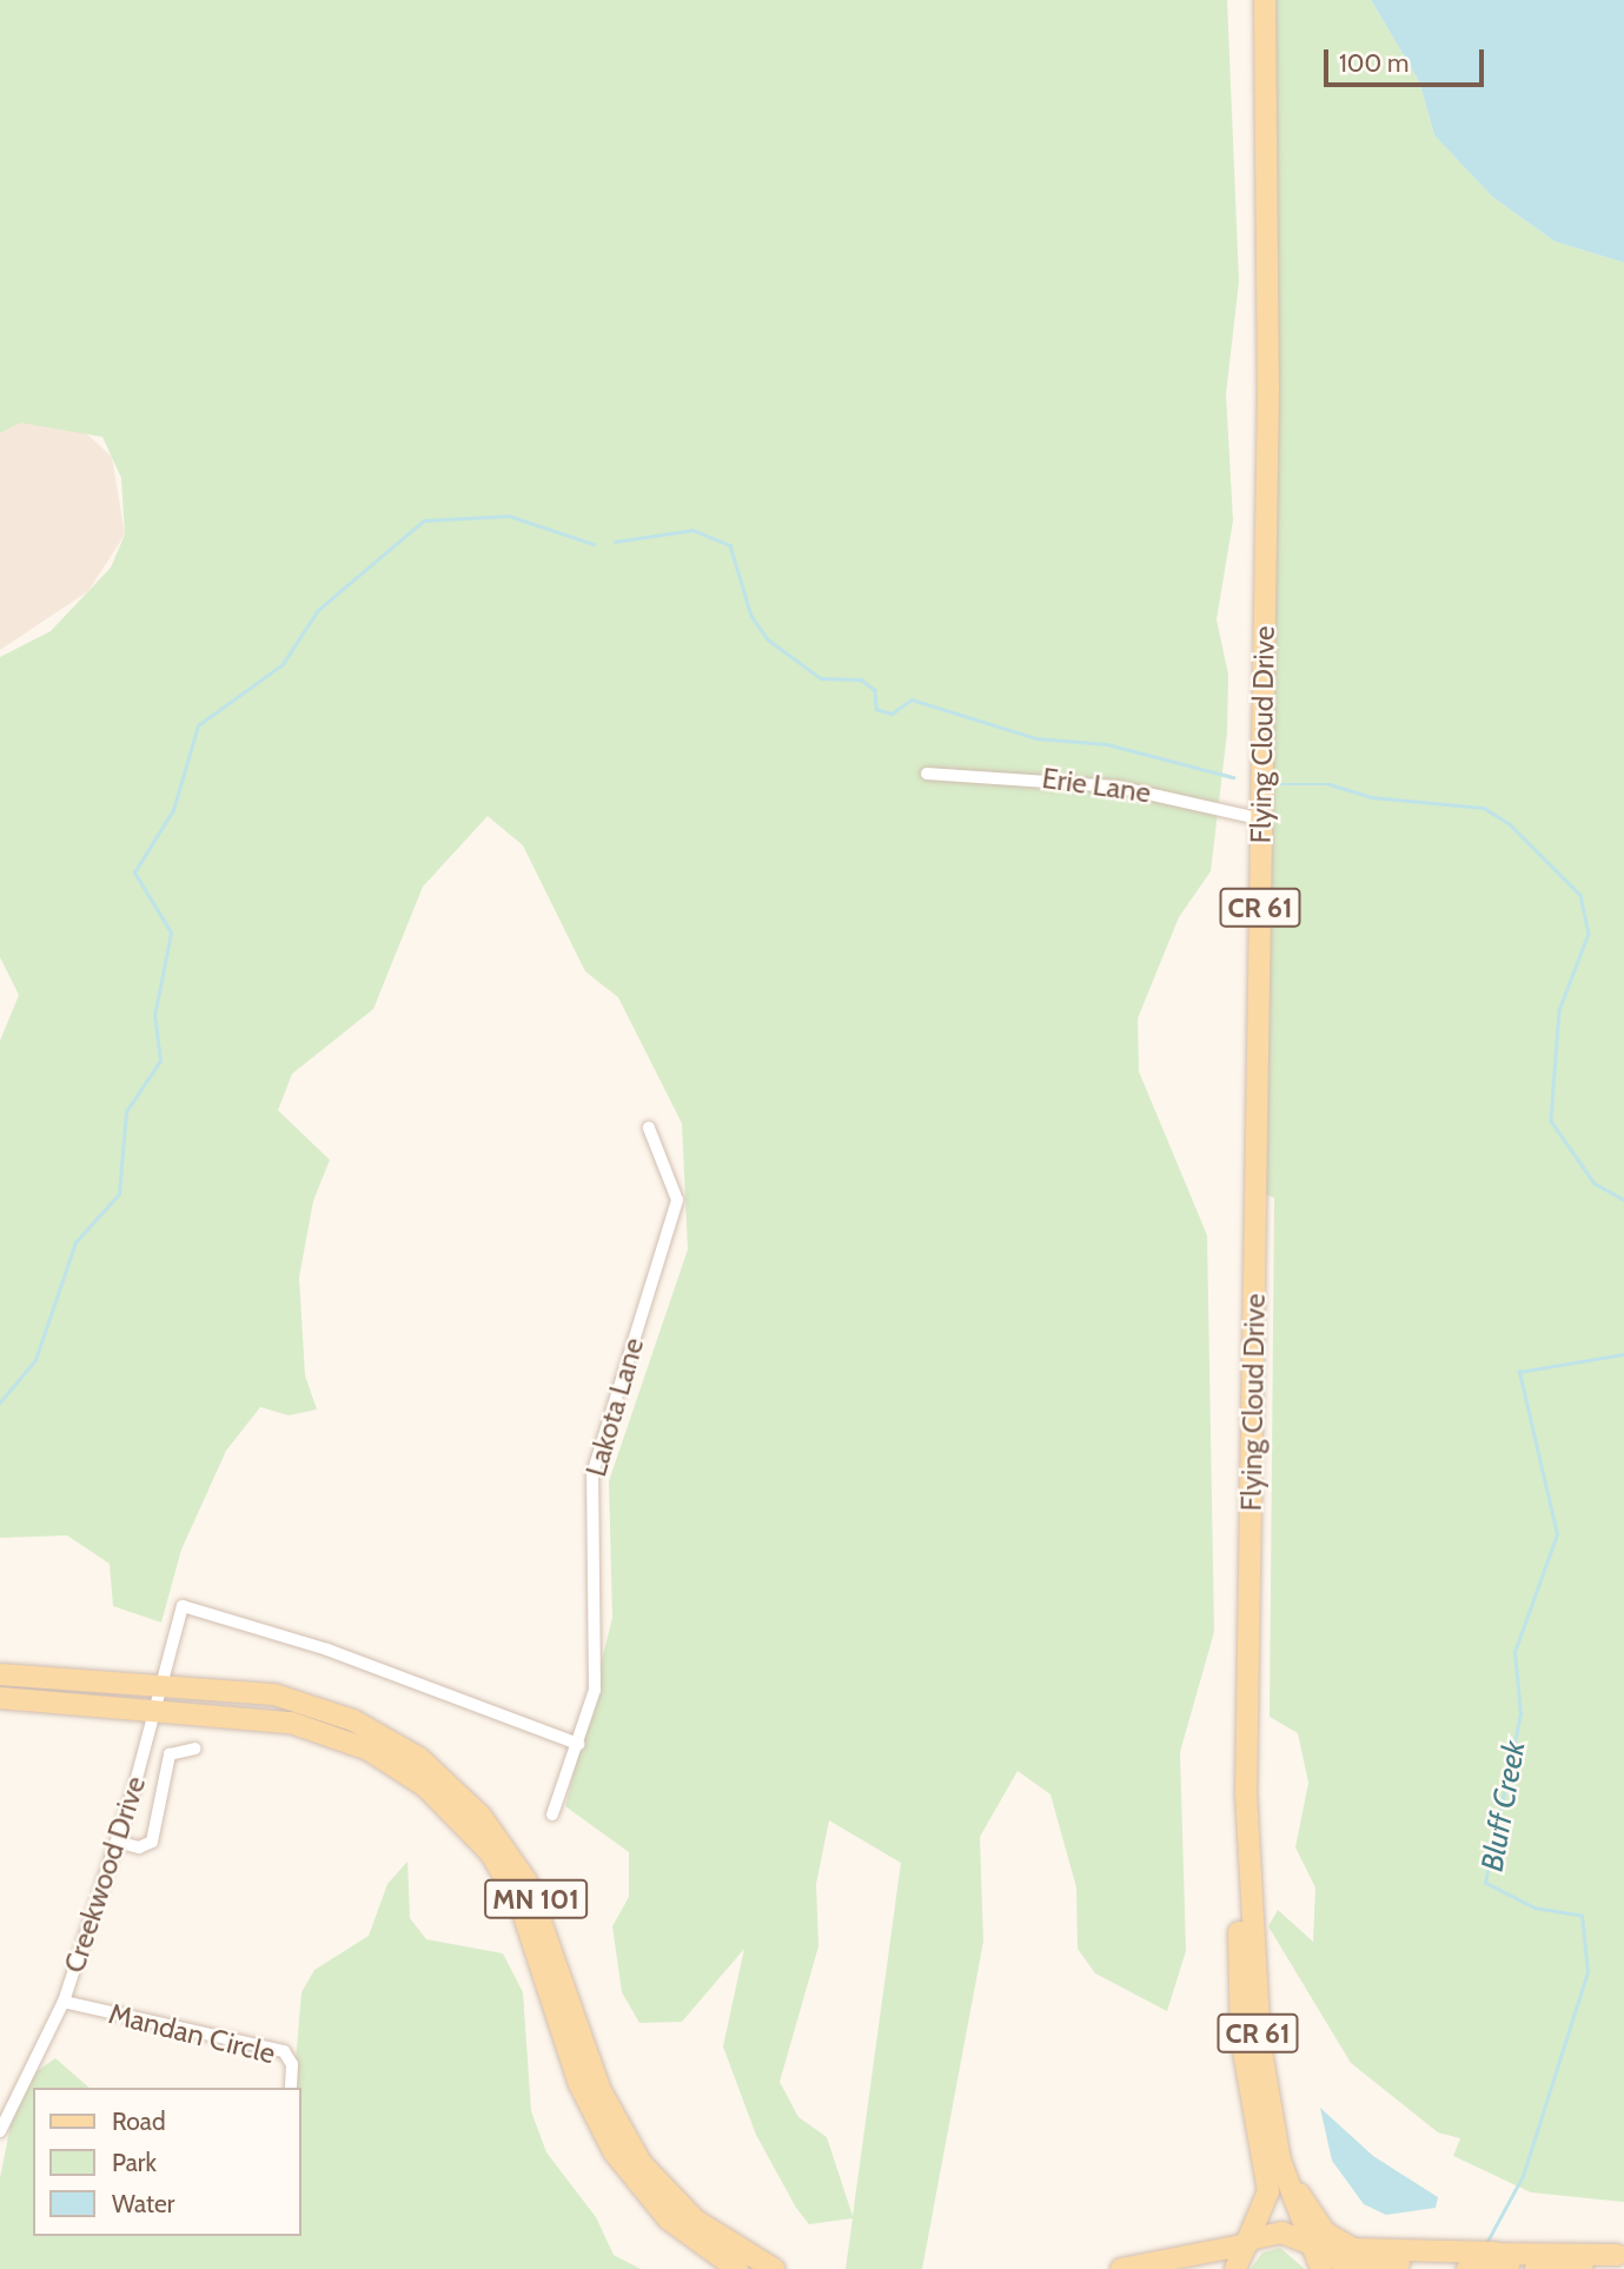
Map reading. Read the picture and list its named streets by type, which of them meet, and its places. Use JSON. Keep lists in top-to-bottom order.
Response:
{
  "streets": {
    "main road": ["Flying Cloud Drive", "CR 61", "MN 101"],
    "street": [
      "Erie Lane",
      "Lakota Lane",
      "Creekwood Drive",
      "Mandan Circle"
    ]
  },
  "crossings": [
    ["Flying Cloud Drive", "Erie Lane"],
    ["Lakota Lane", "Creekwood Drive"],
    ["Creekwood Drive", "MN 101"],
    ["Creekwood Drive", "Mandan Circle"]
  ],
  "water": ["Bluff Creek"],
  "legend": ["Road", "Park", "Water"],
  "scale_bar": "100 m"
}
